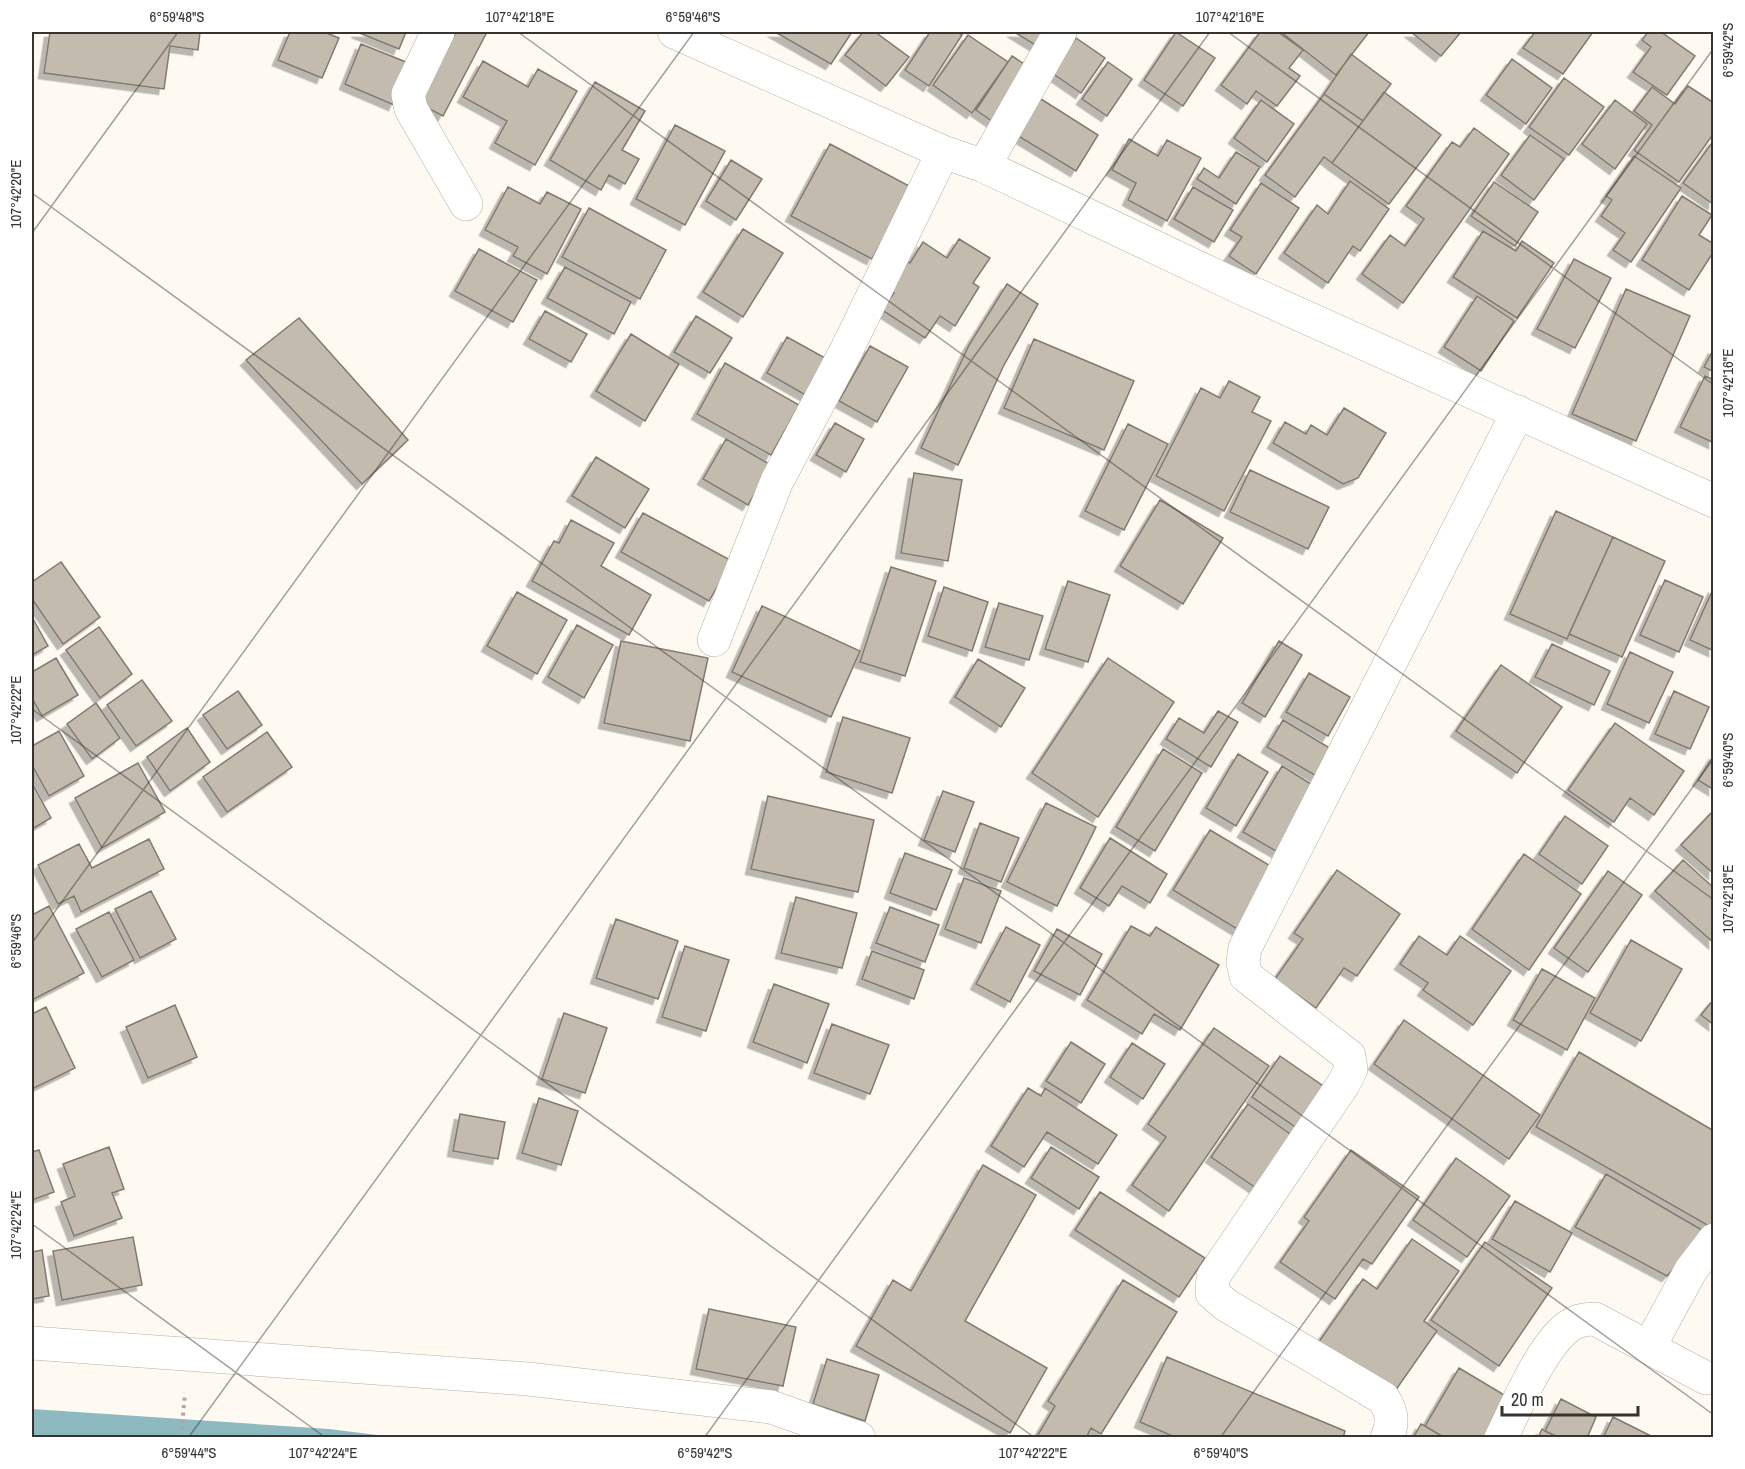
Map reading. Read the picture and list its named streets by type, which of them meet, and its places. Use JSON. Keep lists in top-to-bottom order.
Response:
{
  "scale_bar": "20 m",
  "coordinates": [
    "6°59'48\"S",
    "107°42'18\"E",
    "6°59'46\"S",
    "107°42'16\"E",
    "6°59'42\"S",
    "107°42'20\"E",
    "107°42'22\"E",
    "6°59'40\"S",
    "107°42'24\"E",
    "6°59'44\"S"
  ]
}
